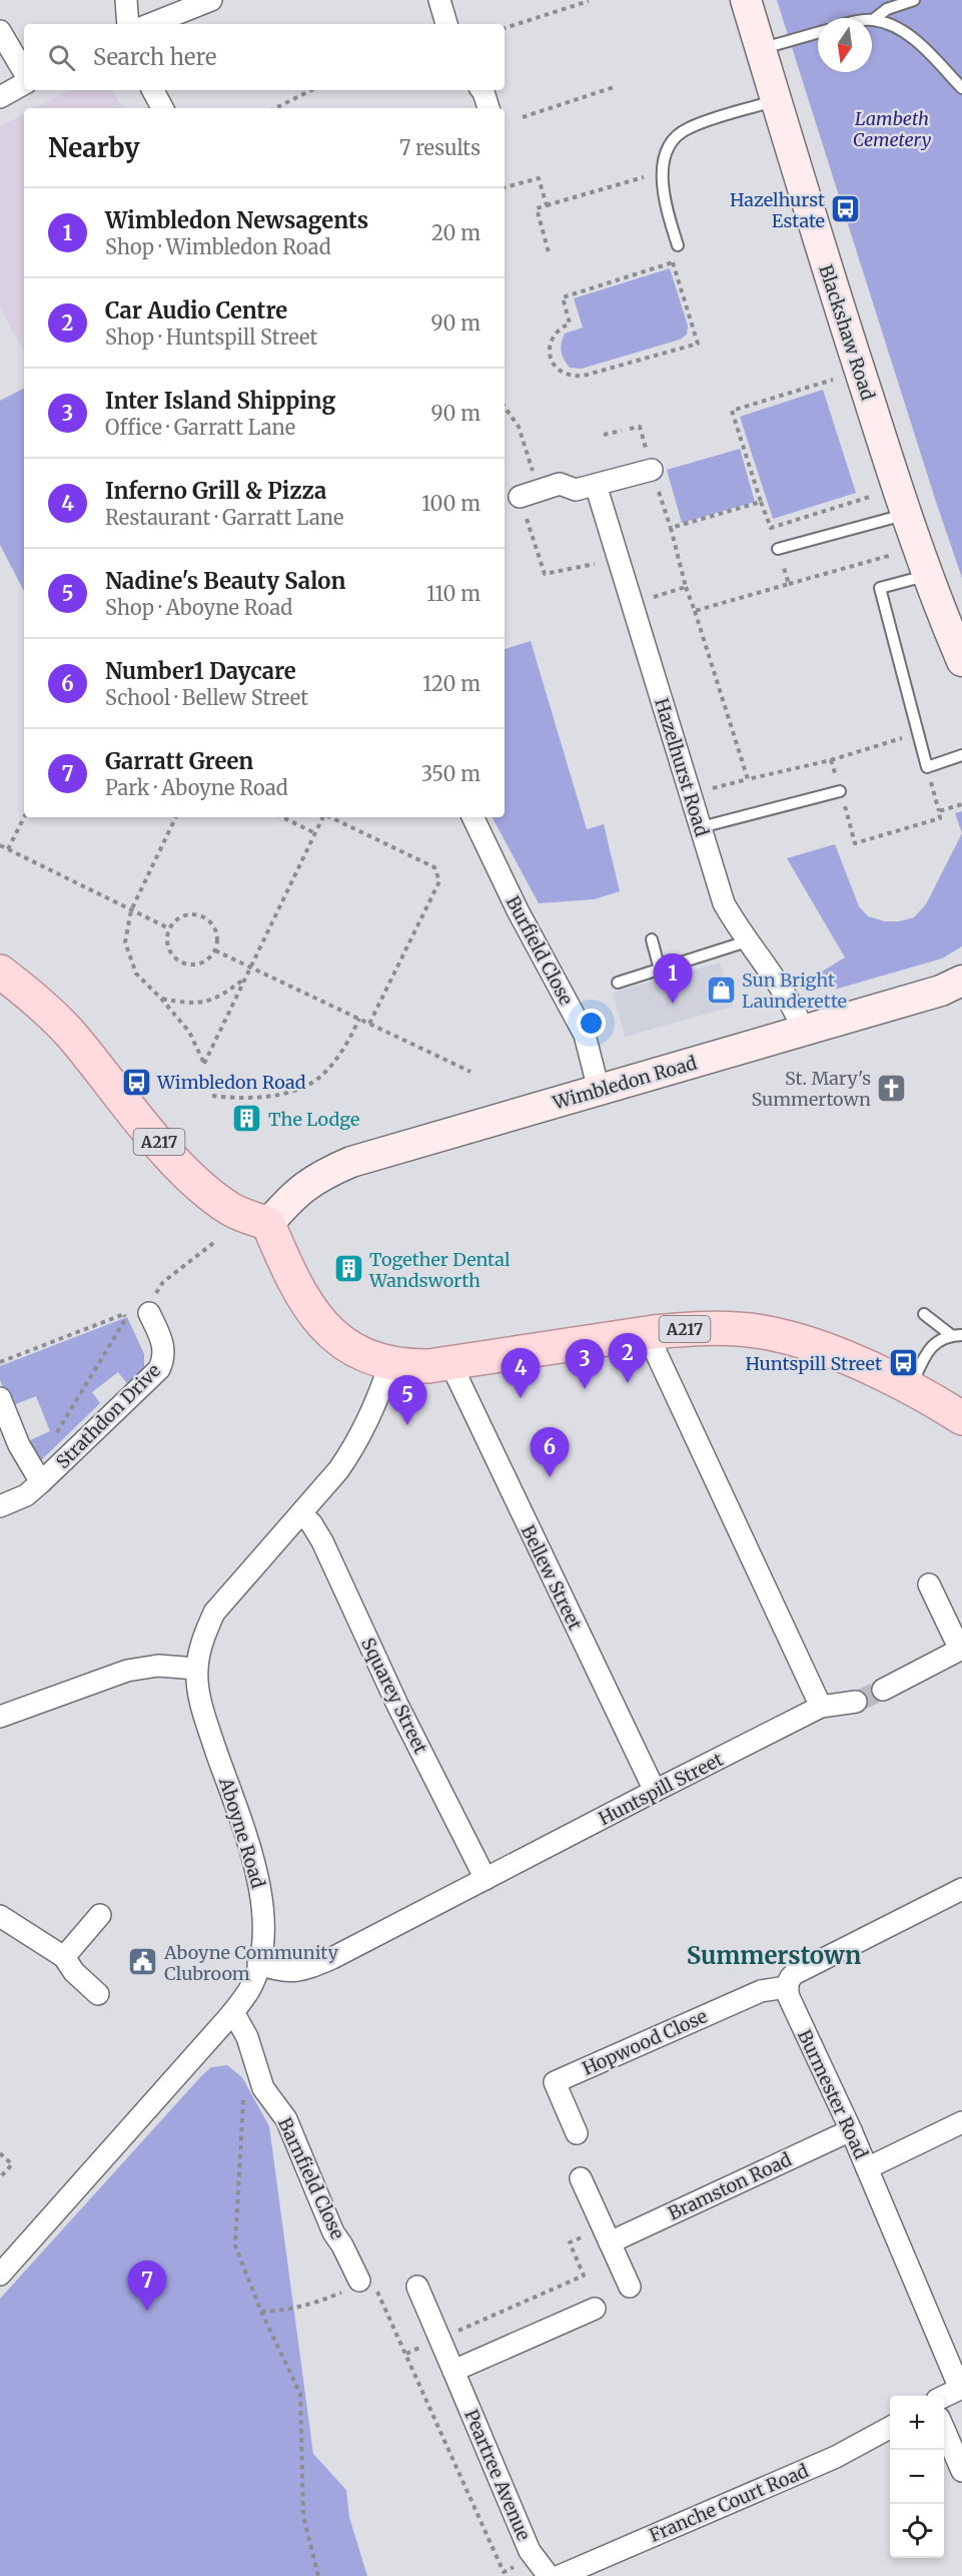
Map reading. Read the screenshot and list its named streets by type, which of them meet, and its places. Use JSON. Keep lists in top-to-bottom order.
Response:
{
  "streets": {
    "main road": ["A217"],
    "street": [
      "Blackshaw Road",
      "Hazelhurst Road",
      "Burfield Close",
      "Wimbledon Road",
      "Strathdon Drive",
      "Bellew Street",
      "Squarey Street",
      "Huntspill Street",
      "Aboyne Road",
      "Hopwood Close",
      "Burmester Road",
      "Barnfield Close",
      "Bramston Road",
      "Peartree Avenue",
      "Franche Court Road"
    ]
  },
  "crossings": [
    ["Hazelhurst Road", "Wimbledon Road"],
    ["Burfield Close", "Wimbledon Road"],
    ["Wimbledon Road", "A217"],
    ["A217", "Bellew Street"],
    ["A217", "Aboyne Road"],
    ["Bellew Street", "Huntspill Street"],
    ["Squarey Street", "Huntspill Street"],
    ["Squarey Street", "Aboyne Road"],
    ["Huntspill Street", "Aboyne Road"],
    ["Aboyne Road", "Barnfield Close"],
    ["Hopwood Close", "Burmester Road"],
    ["Burmester Road", "Bramston Road"]
  ],
  "districts": ["Summerstown"],
  "parks": ["Lambeth Cemetery"],
  "places": {
    "bus stop": ["Hazelhurst Estate", "Wimbledon Road", "Huntspill Street"],
    "shop": ["Sun Bright Launderette"],
    "church": ["St. Mary's Summertown"],
    "building": ["The Lodge", "Together Dental Wandsworth"],
    "public building": ["Aboyne Community Clubroom"]
  },
  "north": "bottom",
  "page": {
    "search": "Search here",
    "heading": ["Nearby", "7 results"],
    "list": [
      {
        "mark": "1",
        "name": "Wimbledon Newsagents",
        "note": "Shop · Wimbledon Road",
        "value": "20 m"
      },
      {
        "mark": "2",
        "name": "Car Audio Centre",
        "note": "Shop · Huntspill Street",
        "value": "90 m"
      },
      {
        "mark": "3",
        "name": "Inter Island Shipping",
        "note": "Office · Garratt Lane",
        "value": "90 m"
      },
      {
        "mark": "4",
        "name": "Inferno Grill & Pizza",
        "note": "Restaurant · Garratt Lane",
        "value": "100 m"
      },
      {
        "mark": "5",
        "name": "Nadine's Beauty Salon",
        "note": "Shop · Aboyne Road",
        "value": "110 m"
      },
      {
        "mark": "6",
        "name": "Number1 Daycare",
        "note": "School · Bellew Street",
        "value": "120 m"
      },
      {
        "mark": "7",
        "name": "Garratt Green",
        "note": "Park · Aboyne Road",
        "value": "350 m"
      }
    ],
    "pins": [
      "1",
      "2",
      "3",
      "4",
      "5",
      "6",
      "7"
    ],
    "map_buttons": ["+", "−"]
  }
}
